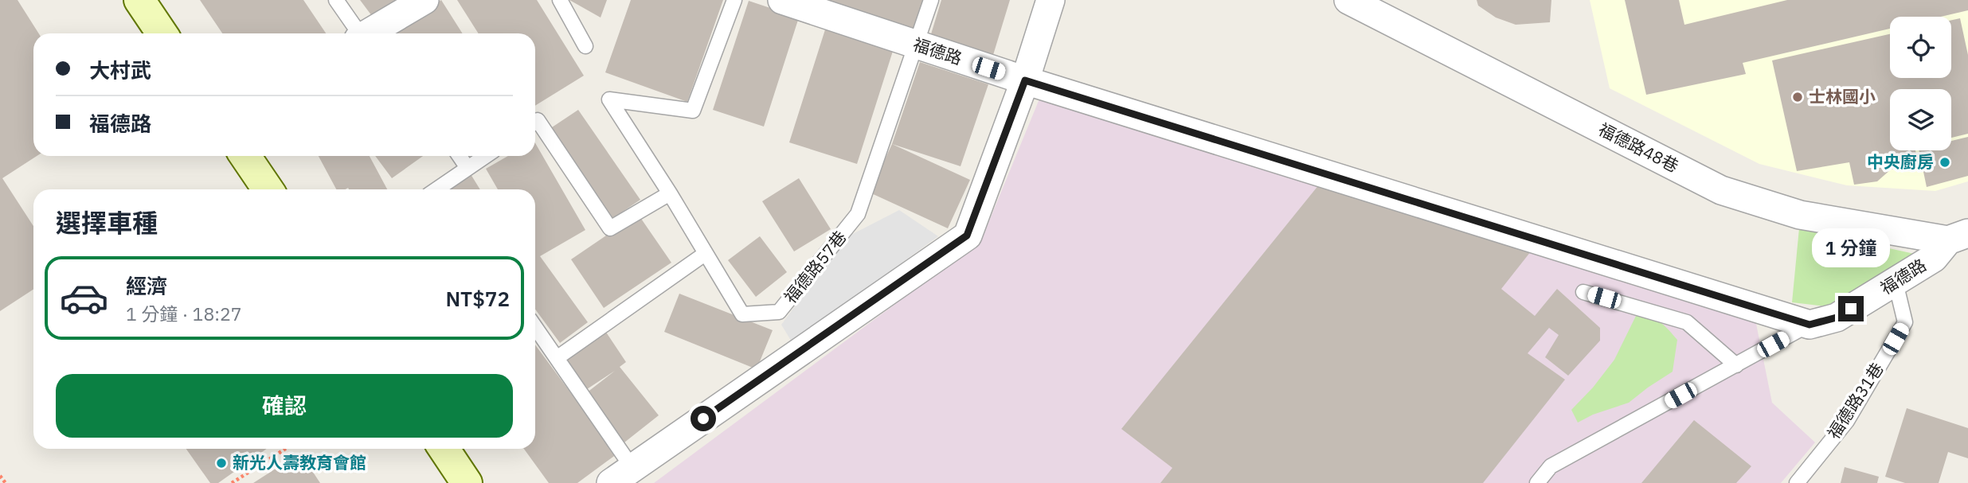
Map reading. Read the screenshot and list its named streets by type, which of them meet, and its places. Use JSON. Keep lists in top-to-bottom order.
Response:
{
  "streets": {
    "street": ["福德路", "福德路48巷"],
    "lane": ["福德路57巷", "福德路31巷"]
  },
  "crossings": [
    ["福德路", "福德路48巷"],
    ["福德路", "福德路57巷"],
    ["福德路", "福德路31巷"]
  ],
  "places": ["士林國小", "中央廚房", "新光人壽教育會館"],
  "page": {
    "banner": ["大村武", "福德路"],
    "heading": "選擇車種",
    "bubble": "1 分鐘",
    "list": [
      {
        "name": "經濟",
        "note": "1 分鐘 · 18:27",
        "value": "NT$72"
      }
    ],
    "buttons": "確認"
  }
}
